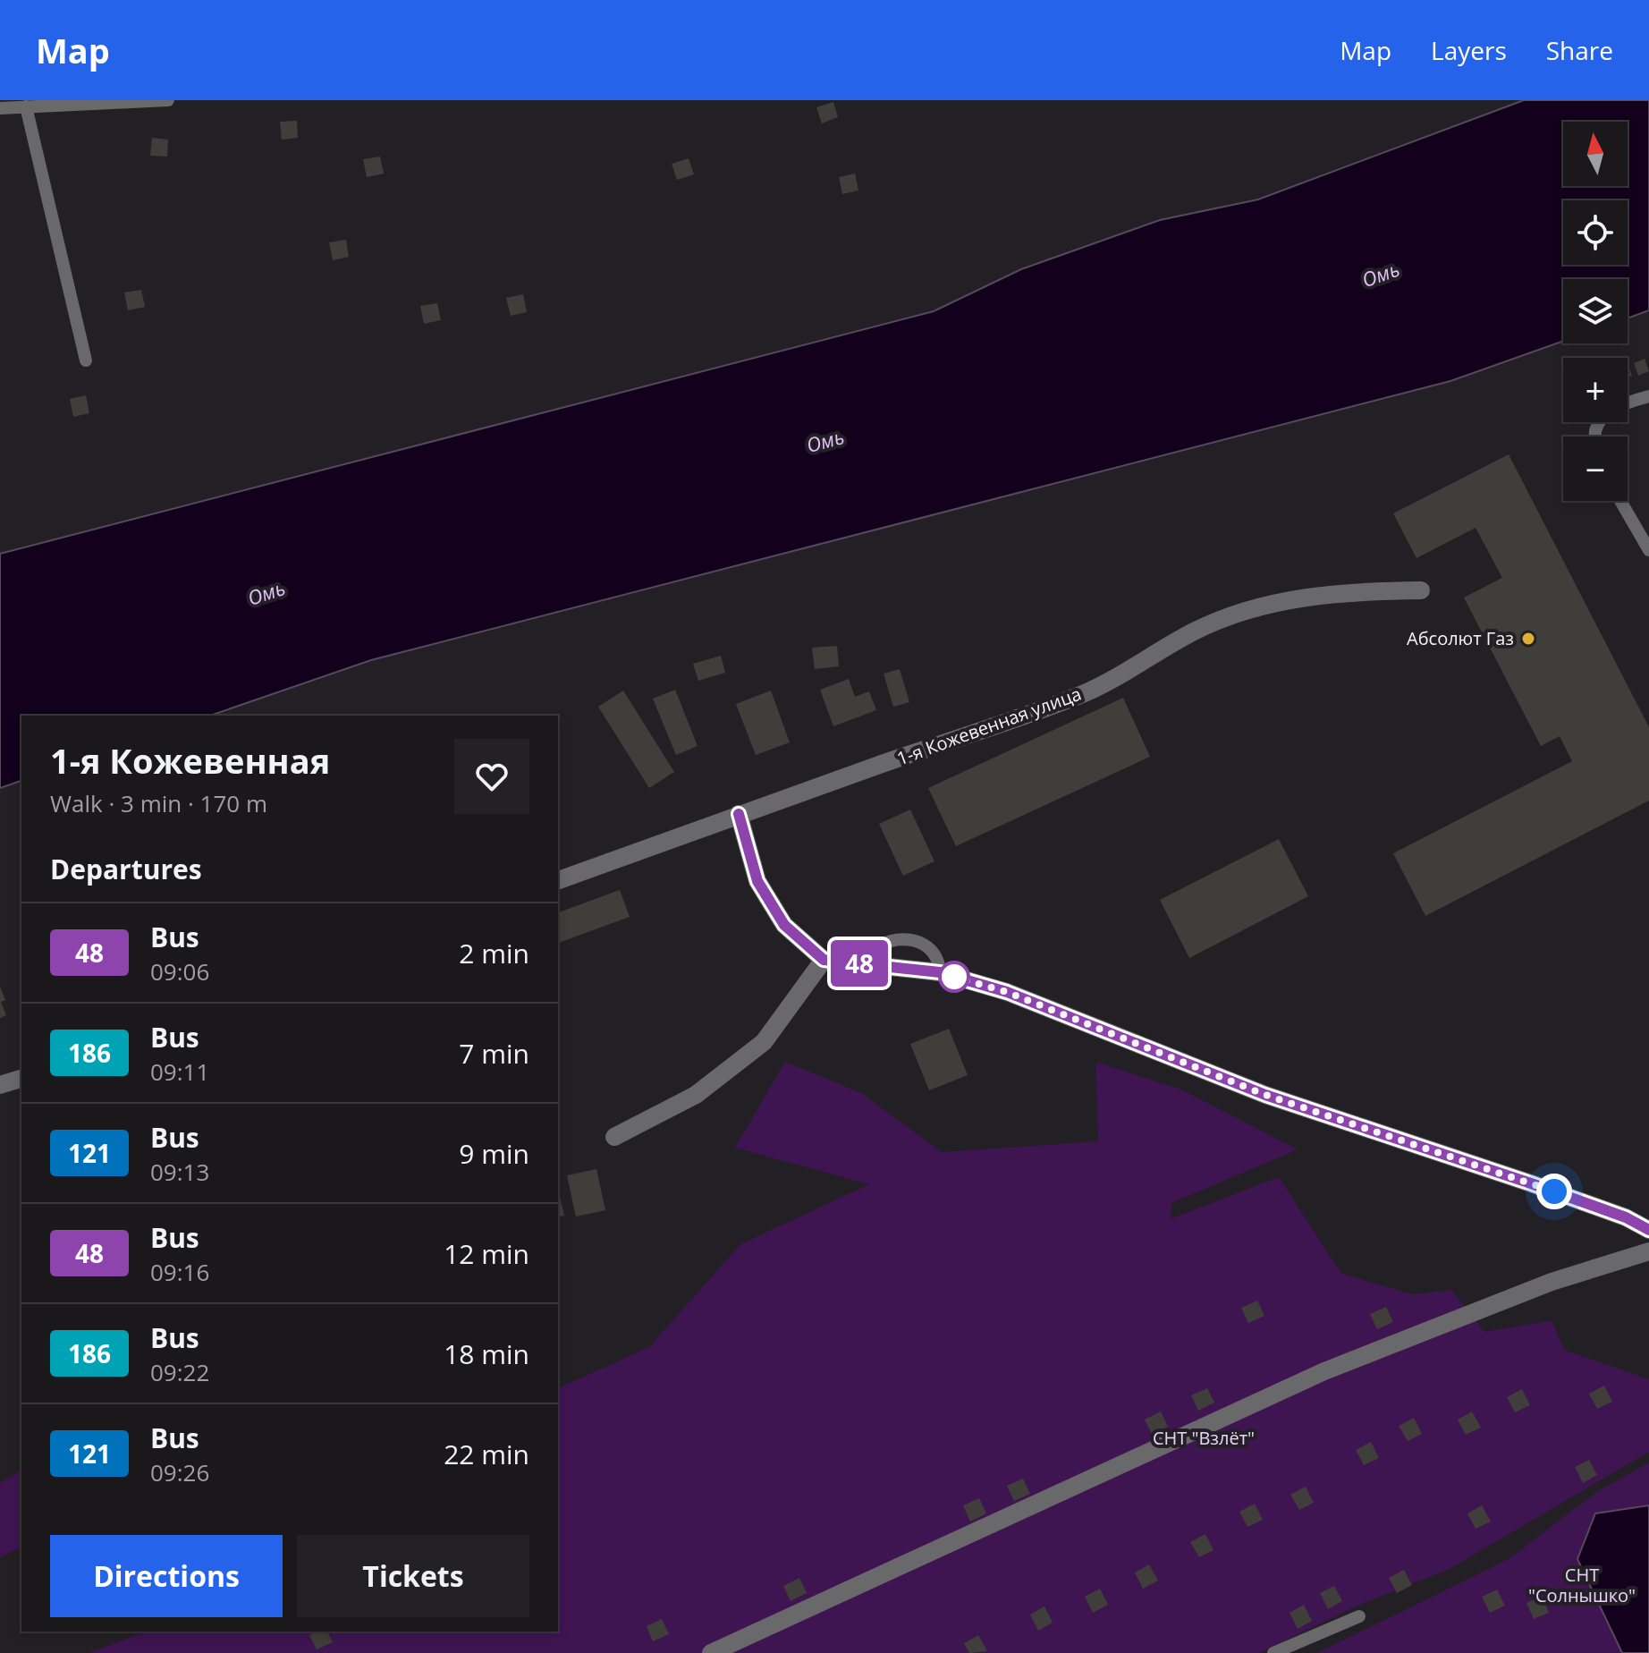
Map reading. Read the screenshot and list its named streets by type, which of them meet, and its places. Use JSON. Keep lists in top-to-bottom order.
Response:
{
  "streets": {
    "street": ["1-я Кожевенная улица"]
  },
  "water": ["Омь"],
  "parks": ["СНТ \"Взлёт\"", "СНТ \"Солнышко\""],
  "places": ["Абсолют Газ"],
  "lines": ["bus line 48"],
  "north": "top",
  "page": {
    "header": "Map",
    "nav": ["Map", "Layers", "Share"],
    "on_map": "48",
    "map_buttons": ["+", "−"],
    "heading": [
      ["1-я Кожевенная", "Walk · 3 min · 170 m"],
      "Departures"
    ],
    "list": [
      {
        "mark": "48",
        "name": "Bus",
        "note": "09:06",
        "value": "2 min"
      },
      {
        "mark": "186",
        "name": "Bus",
        "note": "09:11",
        "value": "7 min"
      },
      {
        "mark": "121",
        "name": "Bus",
        "note": "09:13",
        "value": "9 min"
      },
      {
        "mark": "48",
        "name": "Bus",
        "note": "09:16",
        "value": "12 min"
      },
      {
        "mark": "186",
        "name": "Bus",
        "note": "09:22",
        "value": "18 min"
      },
      {
        "mark": "121",
        "name": "Bus",
        "note": "09:26",
        "value": "22 min"
      }
    ],
    "buttons": ["Directions", "Tickets"]
  }
}
